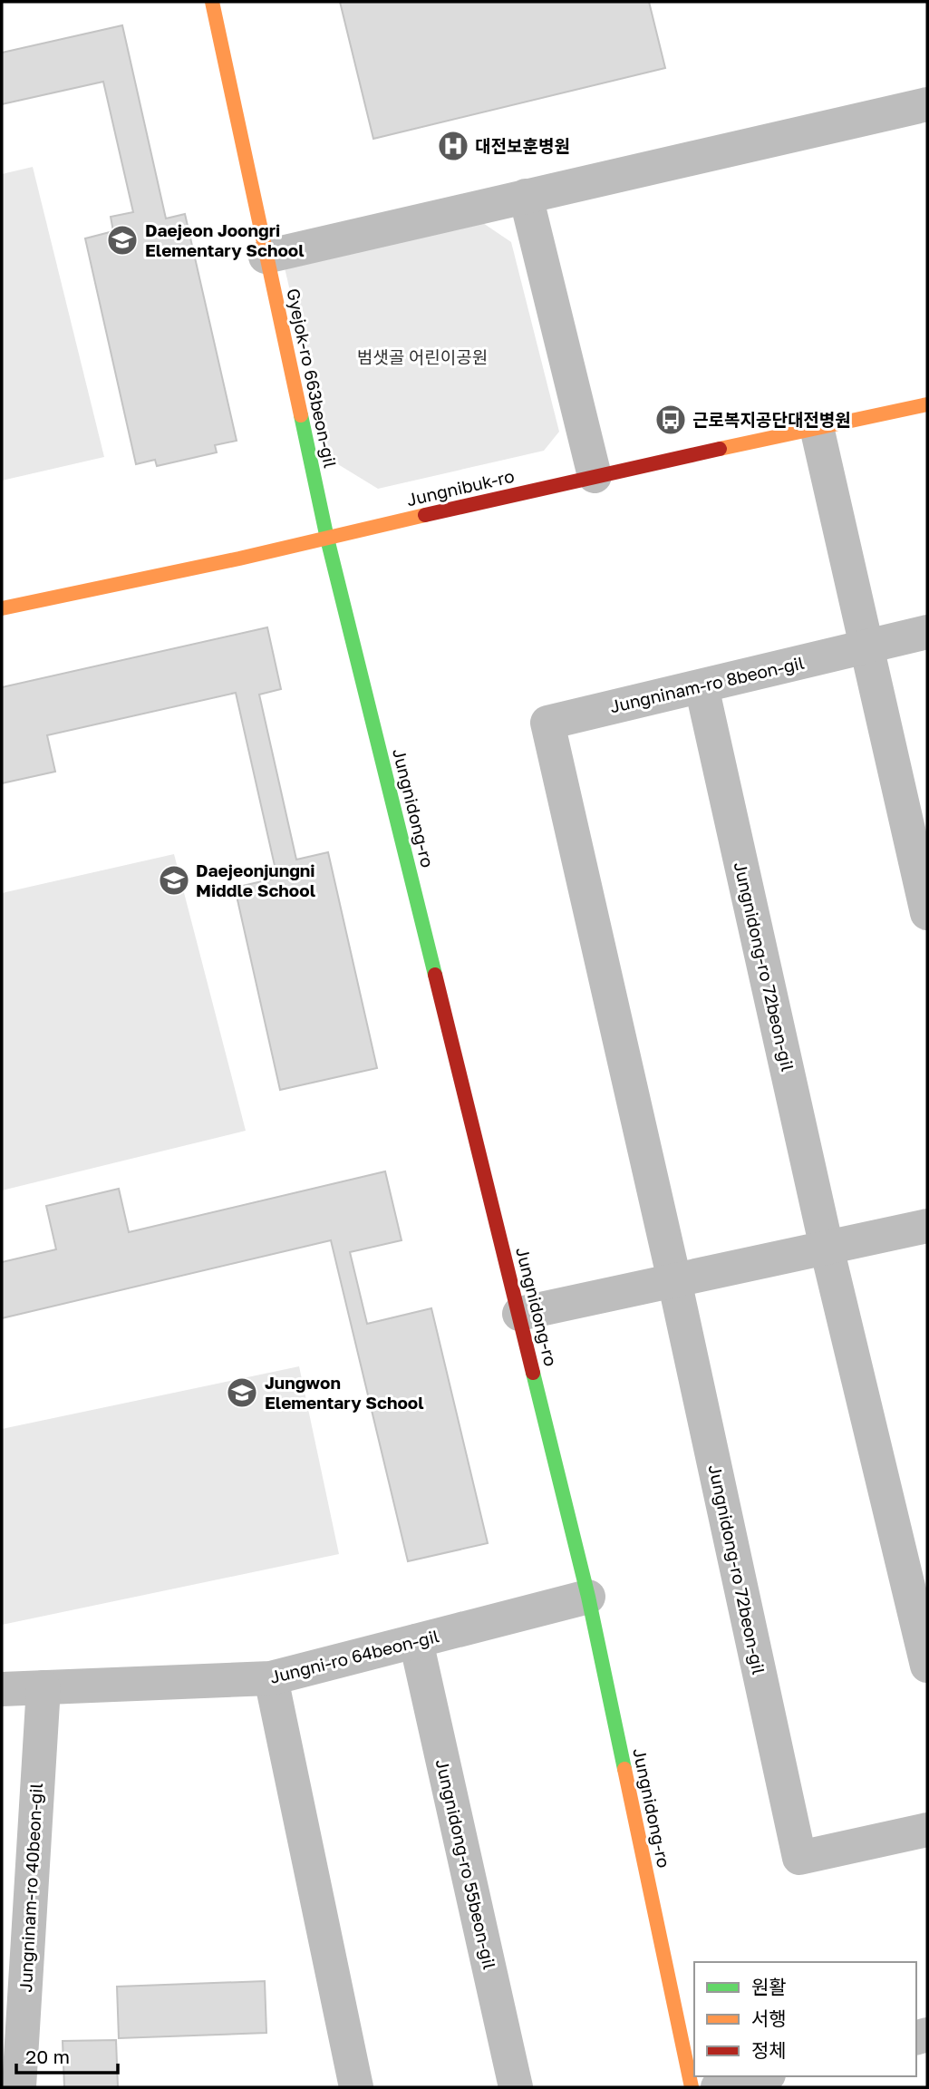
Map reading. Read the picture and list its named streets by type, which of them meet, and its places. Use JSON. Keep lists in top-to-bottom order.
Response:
{
  "streets": {
    "street": [
      "Gyejok-ro 663beon-gil",
      "Jungnibuk-ro",
      "Jungninam-ro 8beon-gil",
      "Jungnidong-ro",
      "Jungnidong-ro 72beon-gil",
      "Jungni-ro 64beon-gil",
      "Jungnidong-ro 55beon-gil",
      "Jungninam-ro 40beon-gil"
    ]
  },
  "crossings": [
    ["Gyejok-ro 663beon-gil", "Jungnibuk-ro"],
    ["Gyejok-ro 663beon-gil", "Jungnidong-ro"],
    ["Jungnibuk-ro", "Jungnidong-ro"],
    ["Jungninam-ro 8beon-gil", "Jungnidong-ro 72beon-gil"],
    ["Jungnidong-ro", "Jungni-ro 64beon-gil"],
    ["Jungni-ro 64beon-gil", "Jungnidong-ro 55beon-gil"],
    ["Jungni-ro 64beon-gil", "Jungninam-ro 40beon-gil"]
  ],
  "parks": ["범샛골 어린이공원"],
  "places": {
    "hospital": ["대전보훈병원"],
    "school or university": ["Daejeon Joongri Elementary School", "Daejeonjungni Middle School", "Jungwon Elementary School"],
    "bus stop": ["근로복지공단대전병원"]
  },
  "legend": ["원활", "서행", "정체"],
  "scale_bar": "20 m"
}
